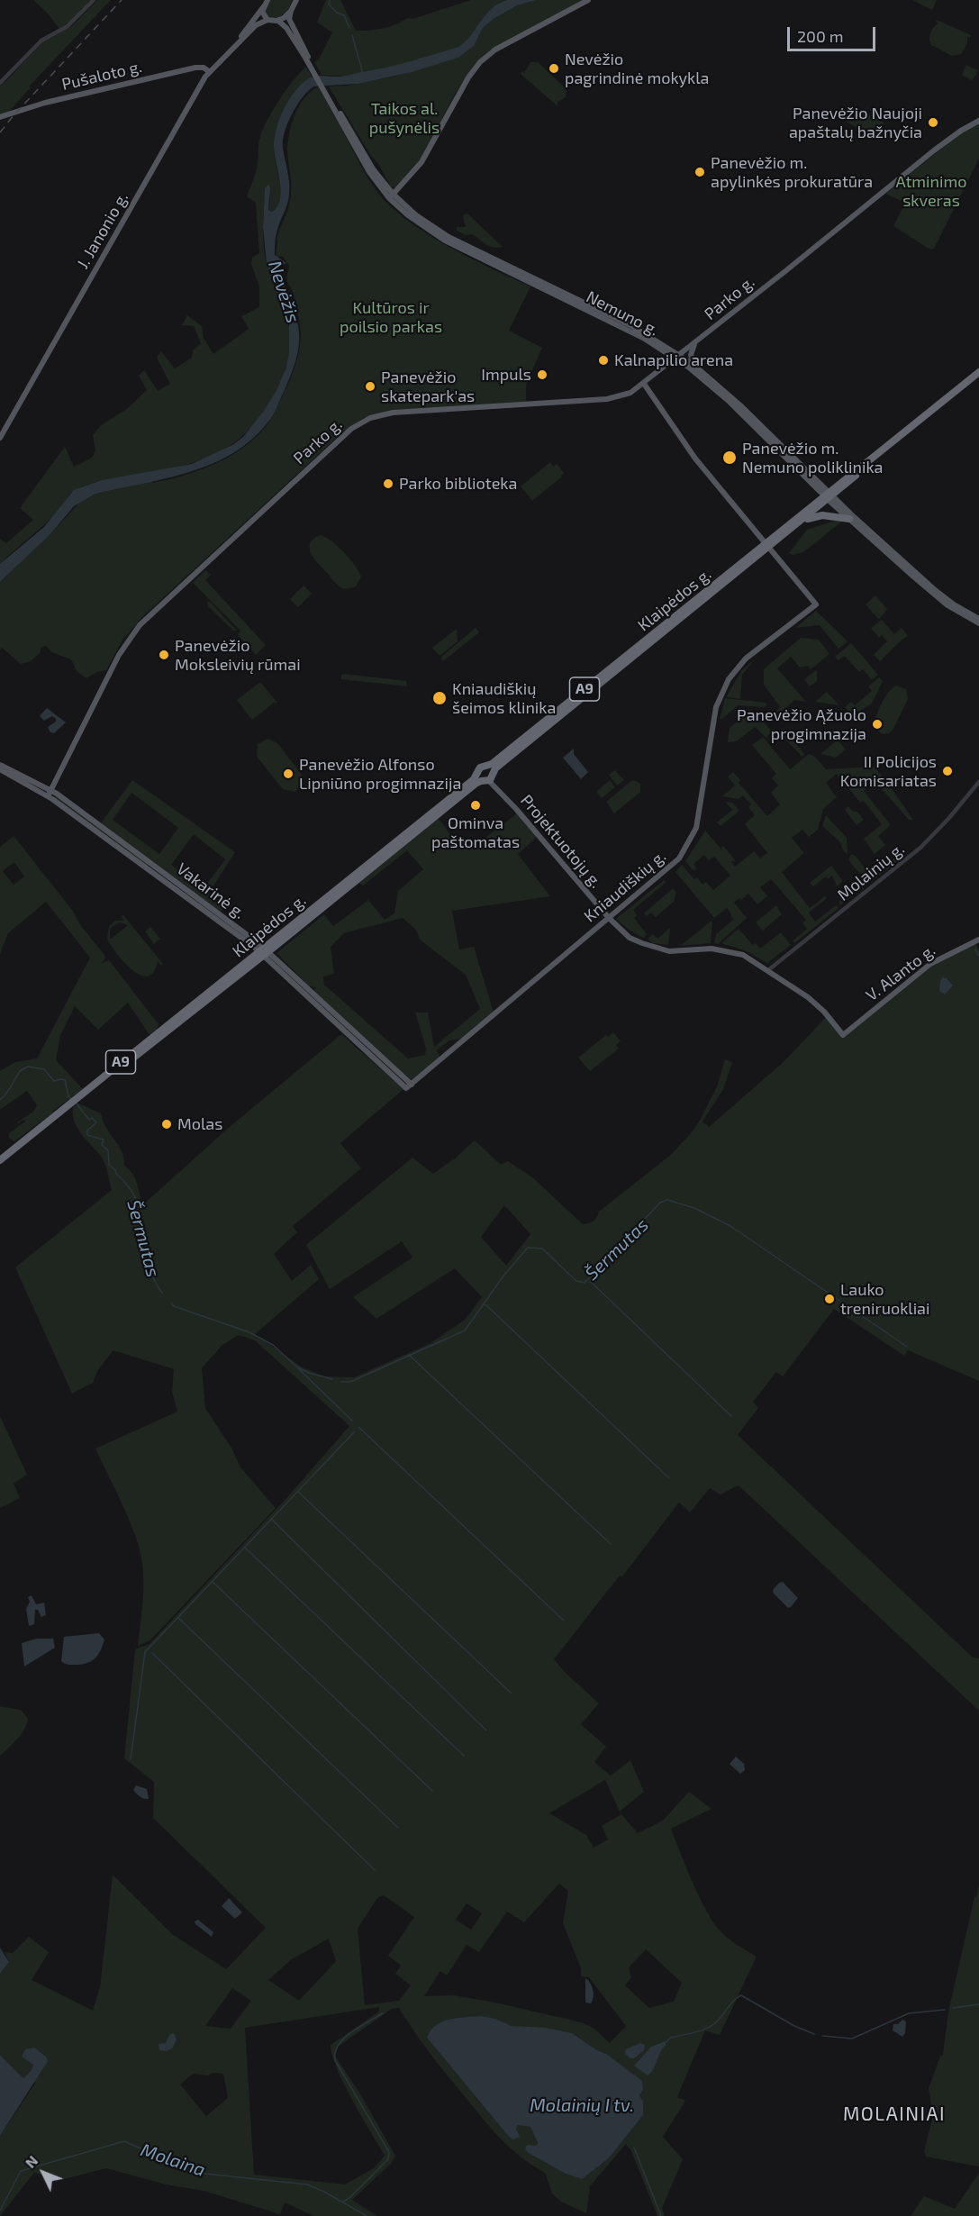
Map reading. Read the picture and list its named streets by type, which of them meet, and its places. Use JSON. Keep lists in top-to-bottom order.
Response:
{
  "streets": {
    "highway": ["Klaipėdos g.", "A9"],
    "main road": [
      "Pušaloto g.",
      "J. Janonio g.",
      "Parko g.",
      "Nemuno g.",
      "Projektuotojų g.",
      "Kniaudiškių g.",
      "Vakarinė g.",
      "V. Alanto g."
    ],
    "street": ["Molainių g."]
  },
  "crossings": [
    ["Pušaloto g.", "J. Janonio g."],
    ["Parko g.", "Nemuno g."],
    ["Parko g.", "Vakarinė g."],
    ["Nemuno g.", "Klaipėdos g."],
    ["Klaipėdos g.", "Projektuotojų g."],
    ["Klaipėdos g.", "Kniaudiškių g."],
    ["Klaipėdos g.", "Vakarinė g."],
    ["Projektuotojų g.", "Molainių g."],
    ["Projektuotojų g.", "Kniaudiškių g."],
    ["Projektuotojų g.", "V. Alanto g."],
    ["Kniaudiškių g.", "Vakarinė g."]
  ],
  "districts": ["MOLAINIAI"],
  "water": [
    "Nevėžis",
    "Šermutas",
    "Molainių I tv.",
    "Molaina"
  ],
  "parks": ["Taikos al. pušynėlis", "Atminimo skveras", "Kultūros ir poilsio parkas"],
  "places": [
    "Nevėžio pagrindinė mokykla",
    "Panevėžio Naujoji apaštalų bažnyčia",
    "Panevėžio m. apylinkės prokuratūra",
    "Kalnapilio arena",
    "Impuls",
    "Panevėžio skatepark'as",
    "Panevėžio m. Nemuno poliklinika",
    "Parko biblioteka",
    "Panevėžio Moksleivių rūmai",
    "Kniaudiškių šeimos klinika",
    "Panevėžio Ąžuolo progimnazija",
    "II Policijos Komisariatas",
    "Panevėžio Alfonso Lipniūno progimnazija",
    "Ominva paštomatas",
    "Molas",
    "Lauko treniruokliai"
  ],
  "scale_bar": "200 m",
  "north": "top left"
}
